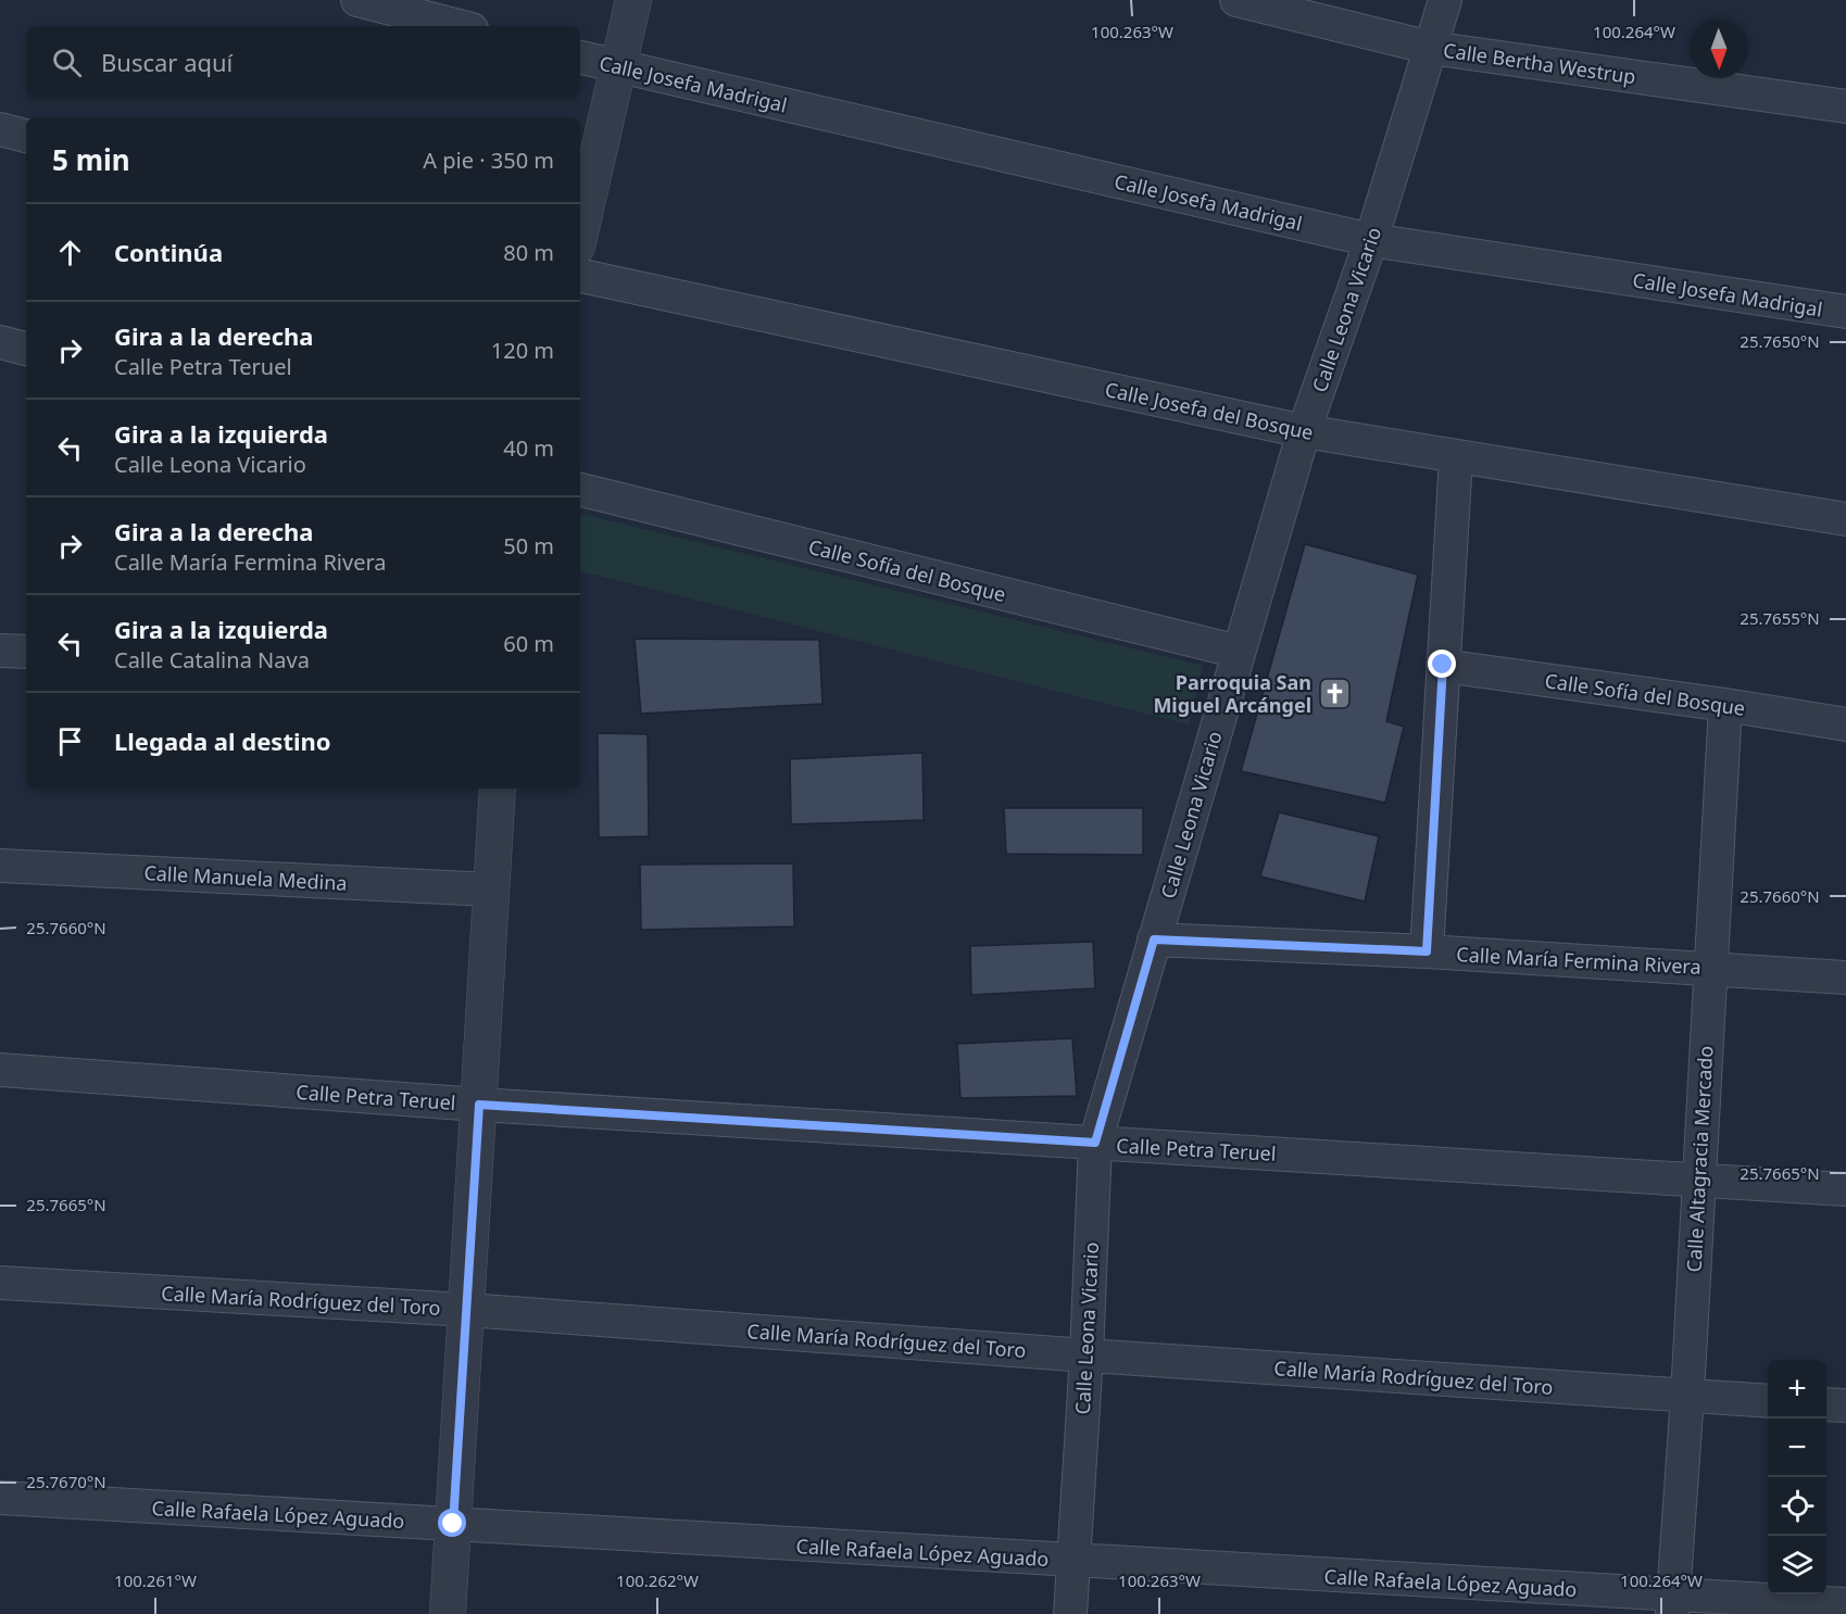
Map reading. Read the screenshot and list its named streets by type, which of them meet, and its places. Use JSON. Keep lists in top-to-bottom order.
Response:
{
  "streets": {
    "street": [
      "Calle Bertha Westrup",
      "Calle Josefa Madrigal",
      "Calle Leona Vicario",
      "Calle Josefa del Bosque",
      "Calle Sofía del Bosque",
      "Calle Manuela Medina",
      "Calle María Fermina Rivera",
      "Calle Petra Teruel",
      "Calle Altagracia Mercado",
      "Calle María Rodríguez del Toro",
      "Calle Rafaela López Aguado"
    ]
  },
  "crossings": [
    ["Calle Bertha Westrup", "Calle Leona Vicario"],
    ["Calle Josefa Madrigal", "Calle Leona Vicario"],
    ["Calle Leona Vicario", "Calle Josefa del Bosque"],
    ["Calle Leona Vicario", "Calle Sofía del Bosque"],
    ["Calle Leona Vicario", "Calle María Fermina Rivera"],
    ["Calle Leona Vicario", "Calle Petra Teruel"],
    ["Calle Leona Vicario", "Calle María Rodríguez del Toro"],
    ["Calle Leona Vicario", "Calle Rafaela López Aguado"],
    ["Calle Sofía del Bosque", "Calle Altagracia Mercado"],
    ["Calle María Fermina Rivera", "Calle Altagracia Mercado"],
    ["Calle Petra Teruel", "Calle Altagracia Mercado"],
    ["Calle Altagracia Mercado", "Calle María Rodríguez del Toro"],
    ["Calle Altagracia Mercado", "Calle Rafaela López Aguado"]
  ],
  "places": {
    "church": ["Parroquia San Miguel Arcángel"]
  },
  "north": "bottom",
  "page": {
    "search": "Buscar aquí",
    "heading": ["5 min", "A pie · 350 m"],
    "list": [
      ["Continúa", "80 m"],
      ["Gira a la derecha", "Calle Petra Teruel", "120 m"],
      ["Gira a la izquierda", "Calle Leona Vicario", "40 m"],
      ["Gira a la derecha", "Calle María Fermina Rivera", "50 m"],
      ["Gira a la izquierda", "Calle Catalina Nava", "60 m"],
      "Llegada al destino"
    ],
    "map_buttons": ["+", "−"]
  },
  "coordinates": [
    "100.263°W",
    "100.264°W",
    "25.7650°N",
    "25.7655°N",
    "25.7660°N",
    "25.7665°N",
    "25.7670°N",
    "100.261°W",
    "100.262°W"
  ]
}
